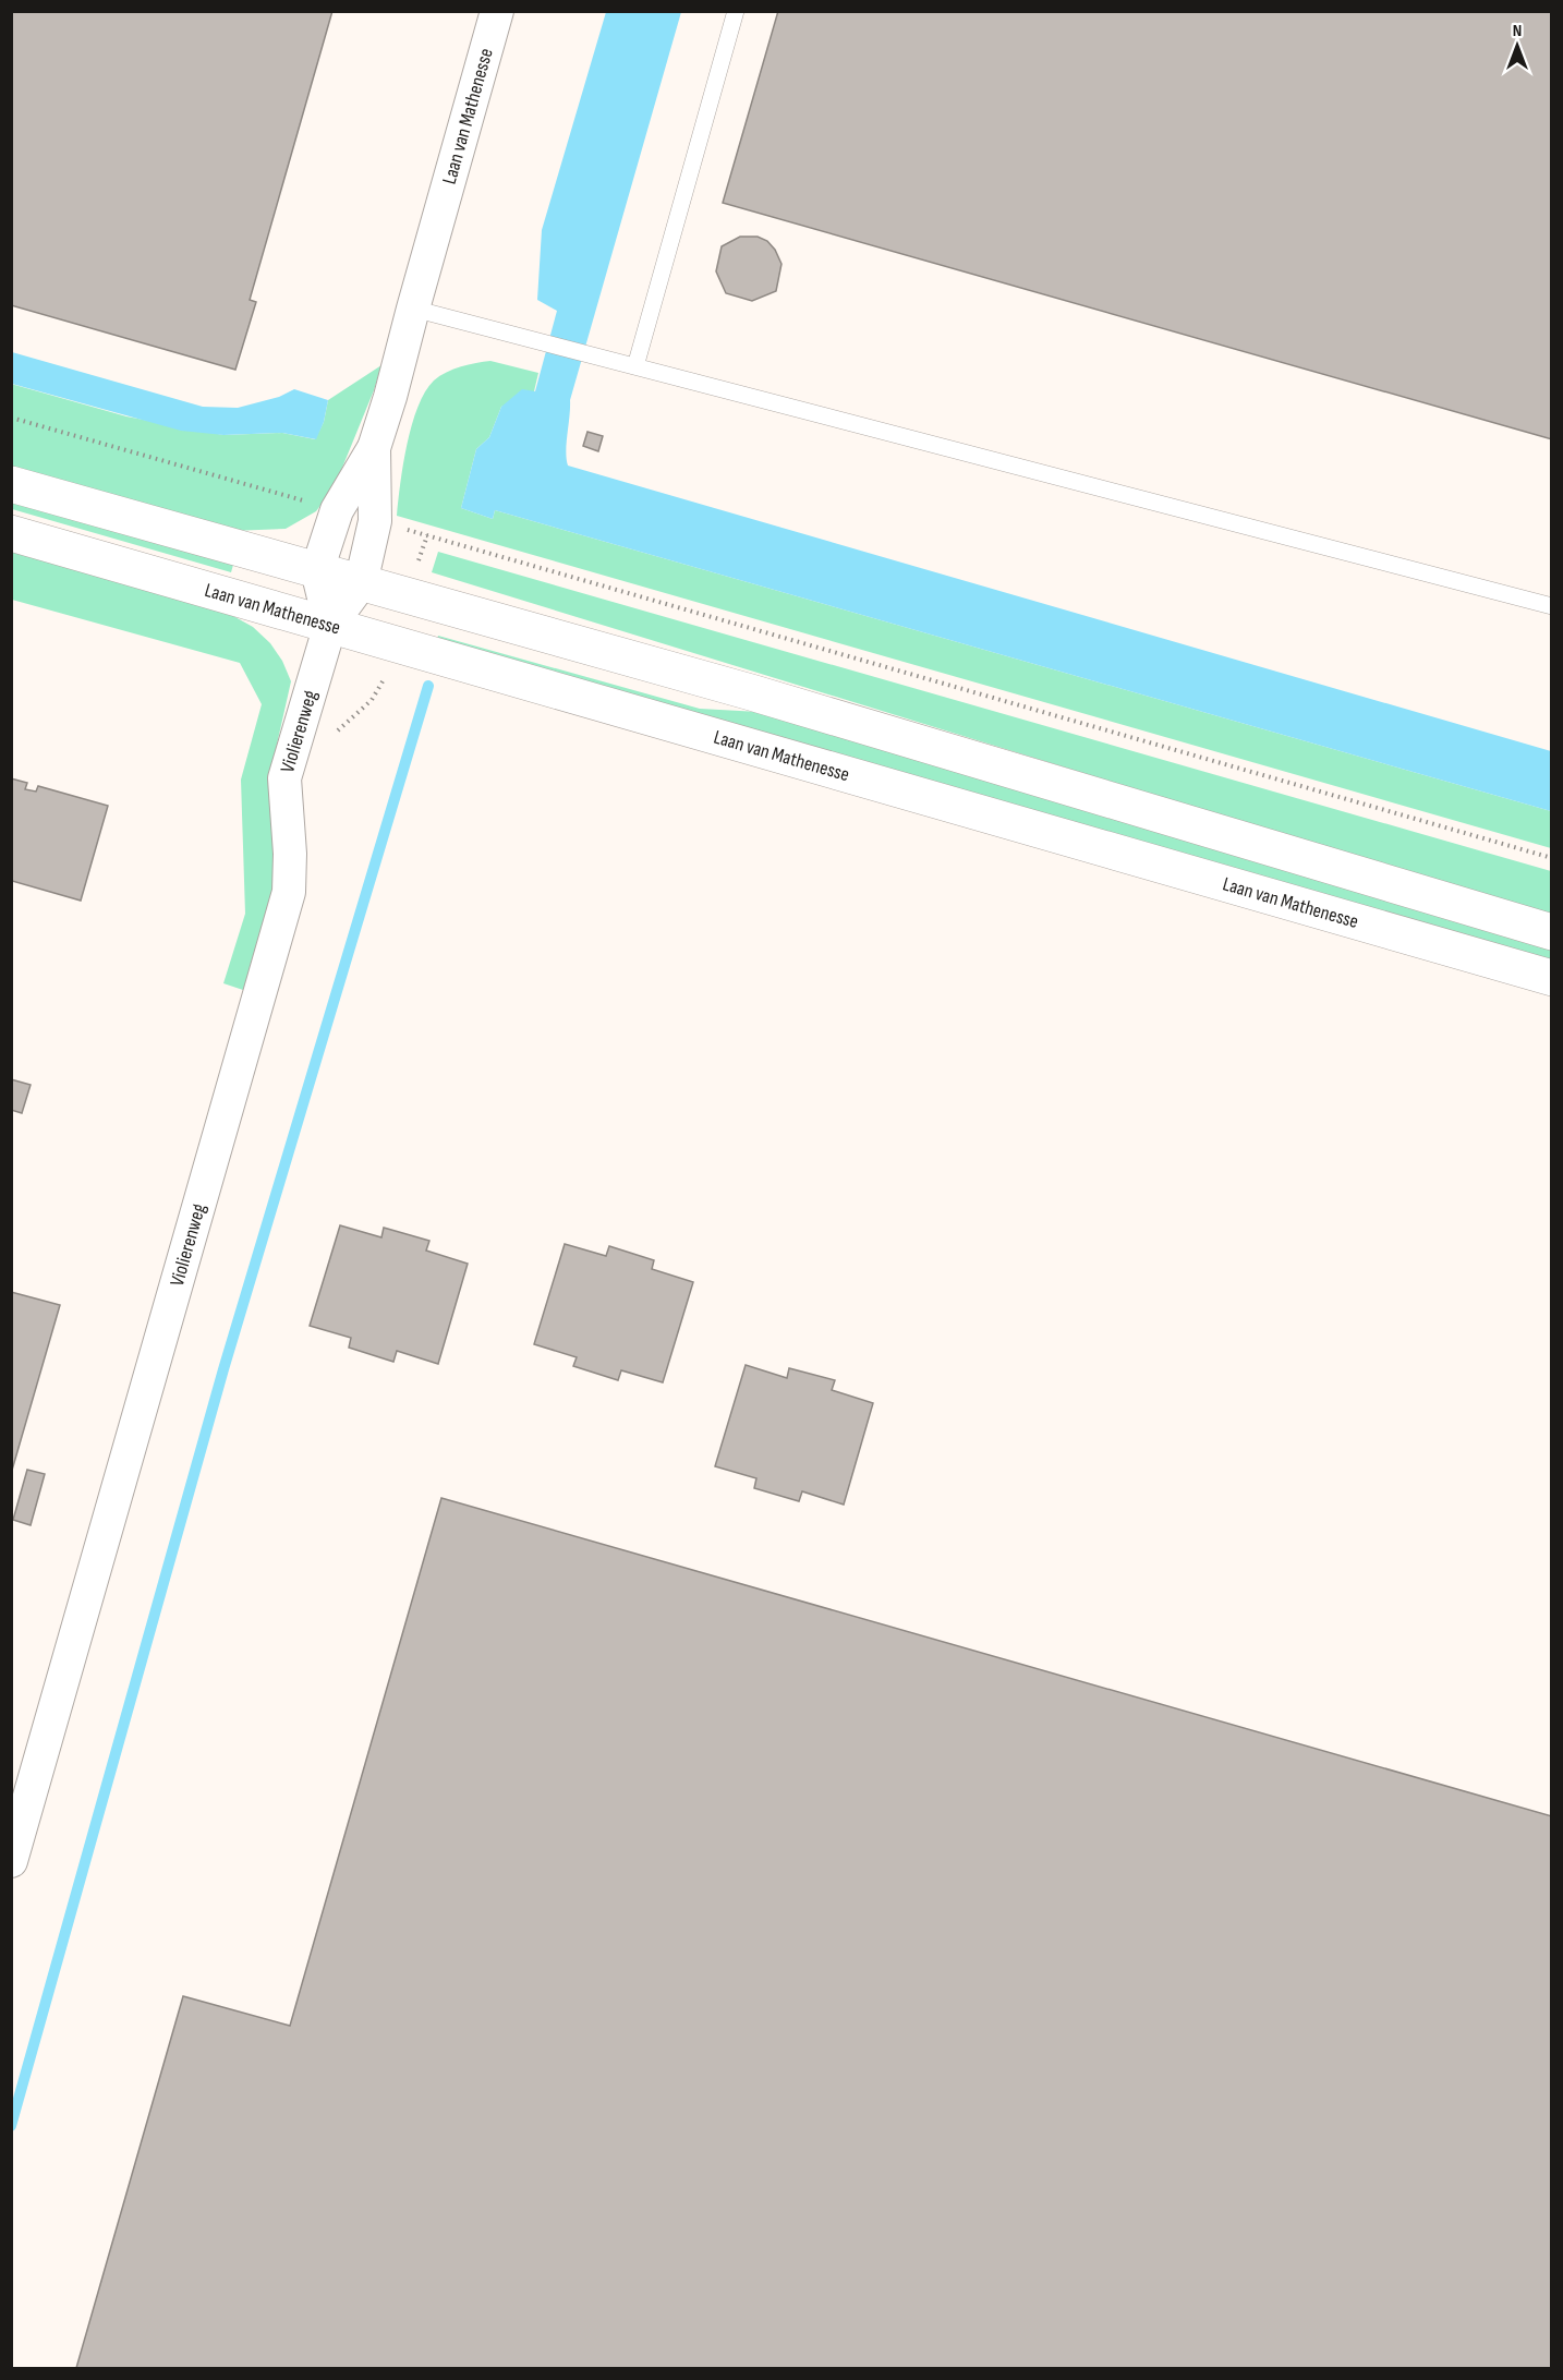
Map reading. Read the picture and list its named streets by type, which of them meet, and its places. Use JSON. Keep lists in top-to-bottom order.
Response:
{
  "streets": {
    "street": ["Laan van Mathenesse", "Violierenweg"]
  },
  "crossings": [
    ["Laan van Mathenesse", "Violierenweg"]
  ],
  "north": "top"
}
